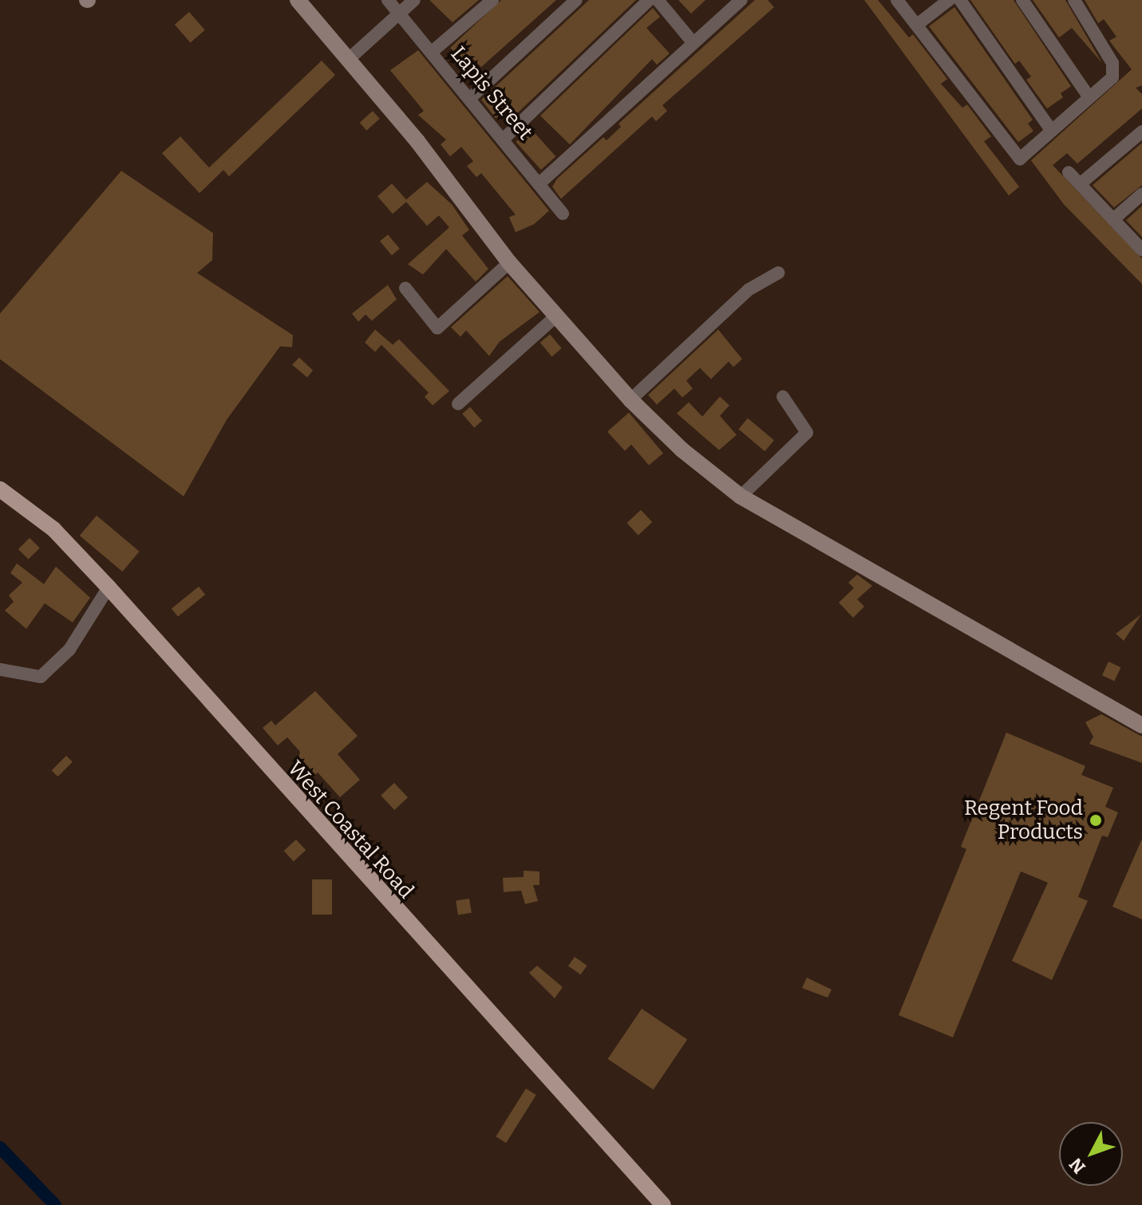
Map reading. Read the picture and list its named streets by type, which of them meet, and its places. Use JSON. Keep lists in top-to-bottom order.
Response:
{
  "streets": {
    "main road": ["West Coastal Road"],
    "street": ["Lapis Street"]
  },
  "places": ["Regent Food Products"],
  "north": "bottom left"
}
